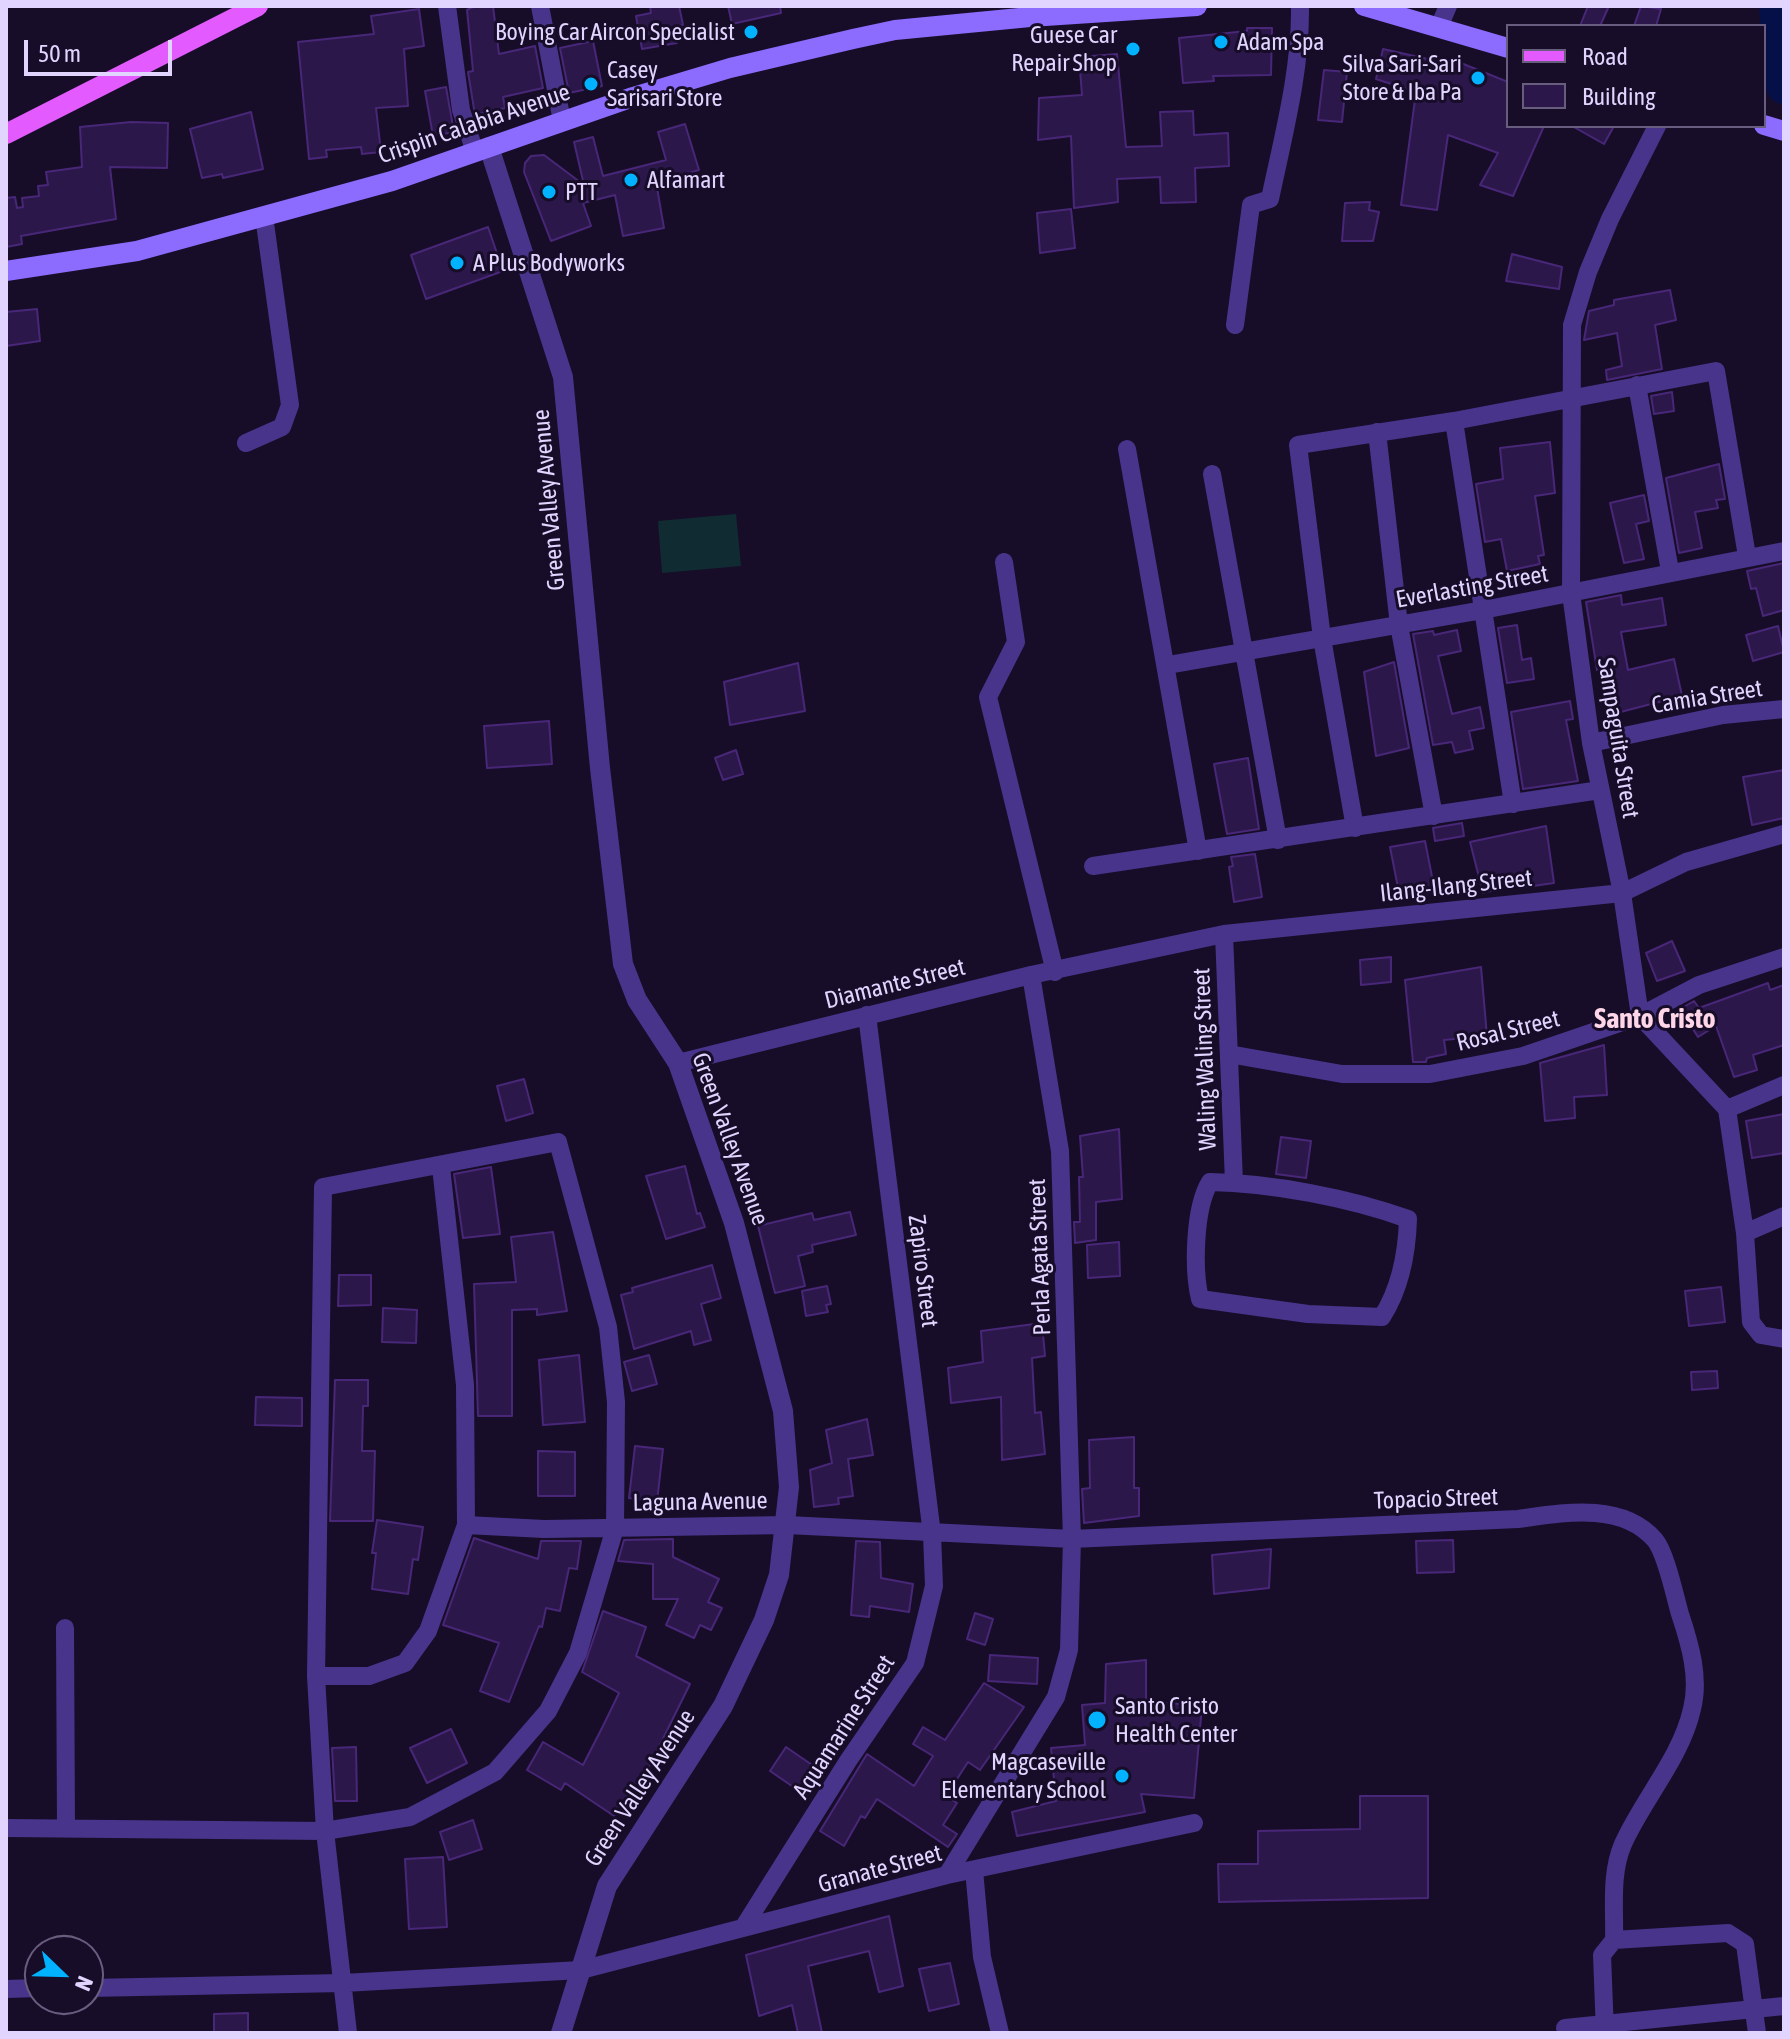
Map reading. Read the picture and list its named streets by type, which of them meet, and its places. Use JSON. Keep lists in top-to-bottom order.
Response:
{
  "streets": {
    "main road": ["Crispin Calabia Avenue"],
    "street": [
      "Green Valley Avenue",
      "Everlasting Street",
      "Camia Street",
      "Sampaguita Street",
      "Ilang-Ilang Street",
      "Diamante Street",
      "Rosal Street",
      "Waling Waling Street",
      "Perla Agata Street",
      "Zapiro Street",
      "Topacio Street",
      "Laguna Avenue",
      "Aquamarine Street",
      "Granate Street"
    ]
  },
  "crossings": [
    ["Crispin Calabia Avenue", "Green Valley Avenue"],
    ["Green Valley Avenue", "Diamante Street"],
    ["Green Valley Avenue", "Topacio Street"],
    ["Green Valley Avenue", "Laguna Avenue"],
    ["Green Valley Avenue", "Granate Street"],
    ["Everlasting Street", "Sampaguita Street"],
    ["Camia Street", "Sampaguita Street"],
    ["Sampaguita Street", "Ilang-Ilang Street"],
    ["Sampaguita Street", "Rosal Street"],
    ["Ilang-Ilang Street", "Diamante Street"],
    ["Ilang-Ilang Street", "Waling Waling Street"],
    ["Diamante Street", "Perla Agata Street"],
    ["Diamante Street", "Zapiro Street"],
    ["Rosal Street", "Waling Waling Street"],
    ["Perla Agata Street", "Topacio Street"],
    ["Perla Agata Street", "Granate Street"],
    ["Zapiro Street", "Topacio Street"],
    ["Zapiro Street", "Aquamarine Street"],
    ["Topacio Street", "Laguna Avenue"],
    ["Topacio Street", "Aquamarine Street"],
    ["Aquamarine Street", "Granate Street"]
  ],
  "districts": ["Santo Cristo"],
  "places": [
    "Boying Car Aircon Specialist",
    "Adam Spa",
    "Guese Car Repair Shop",
    "Silva Sari-Sari Store & Iba Pa",
    "Casey Sarisari Store",
    "Alfamart",
    "PTT",
    "A Plus Bodyworks",
    "Santo Cristo Health Center",
    "Magcaseville Elementary School"
  ],
  "legend": ["Road", "Building"],
  "scale_bar": "50 m",
  "north": "bottom right"
}
